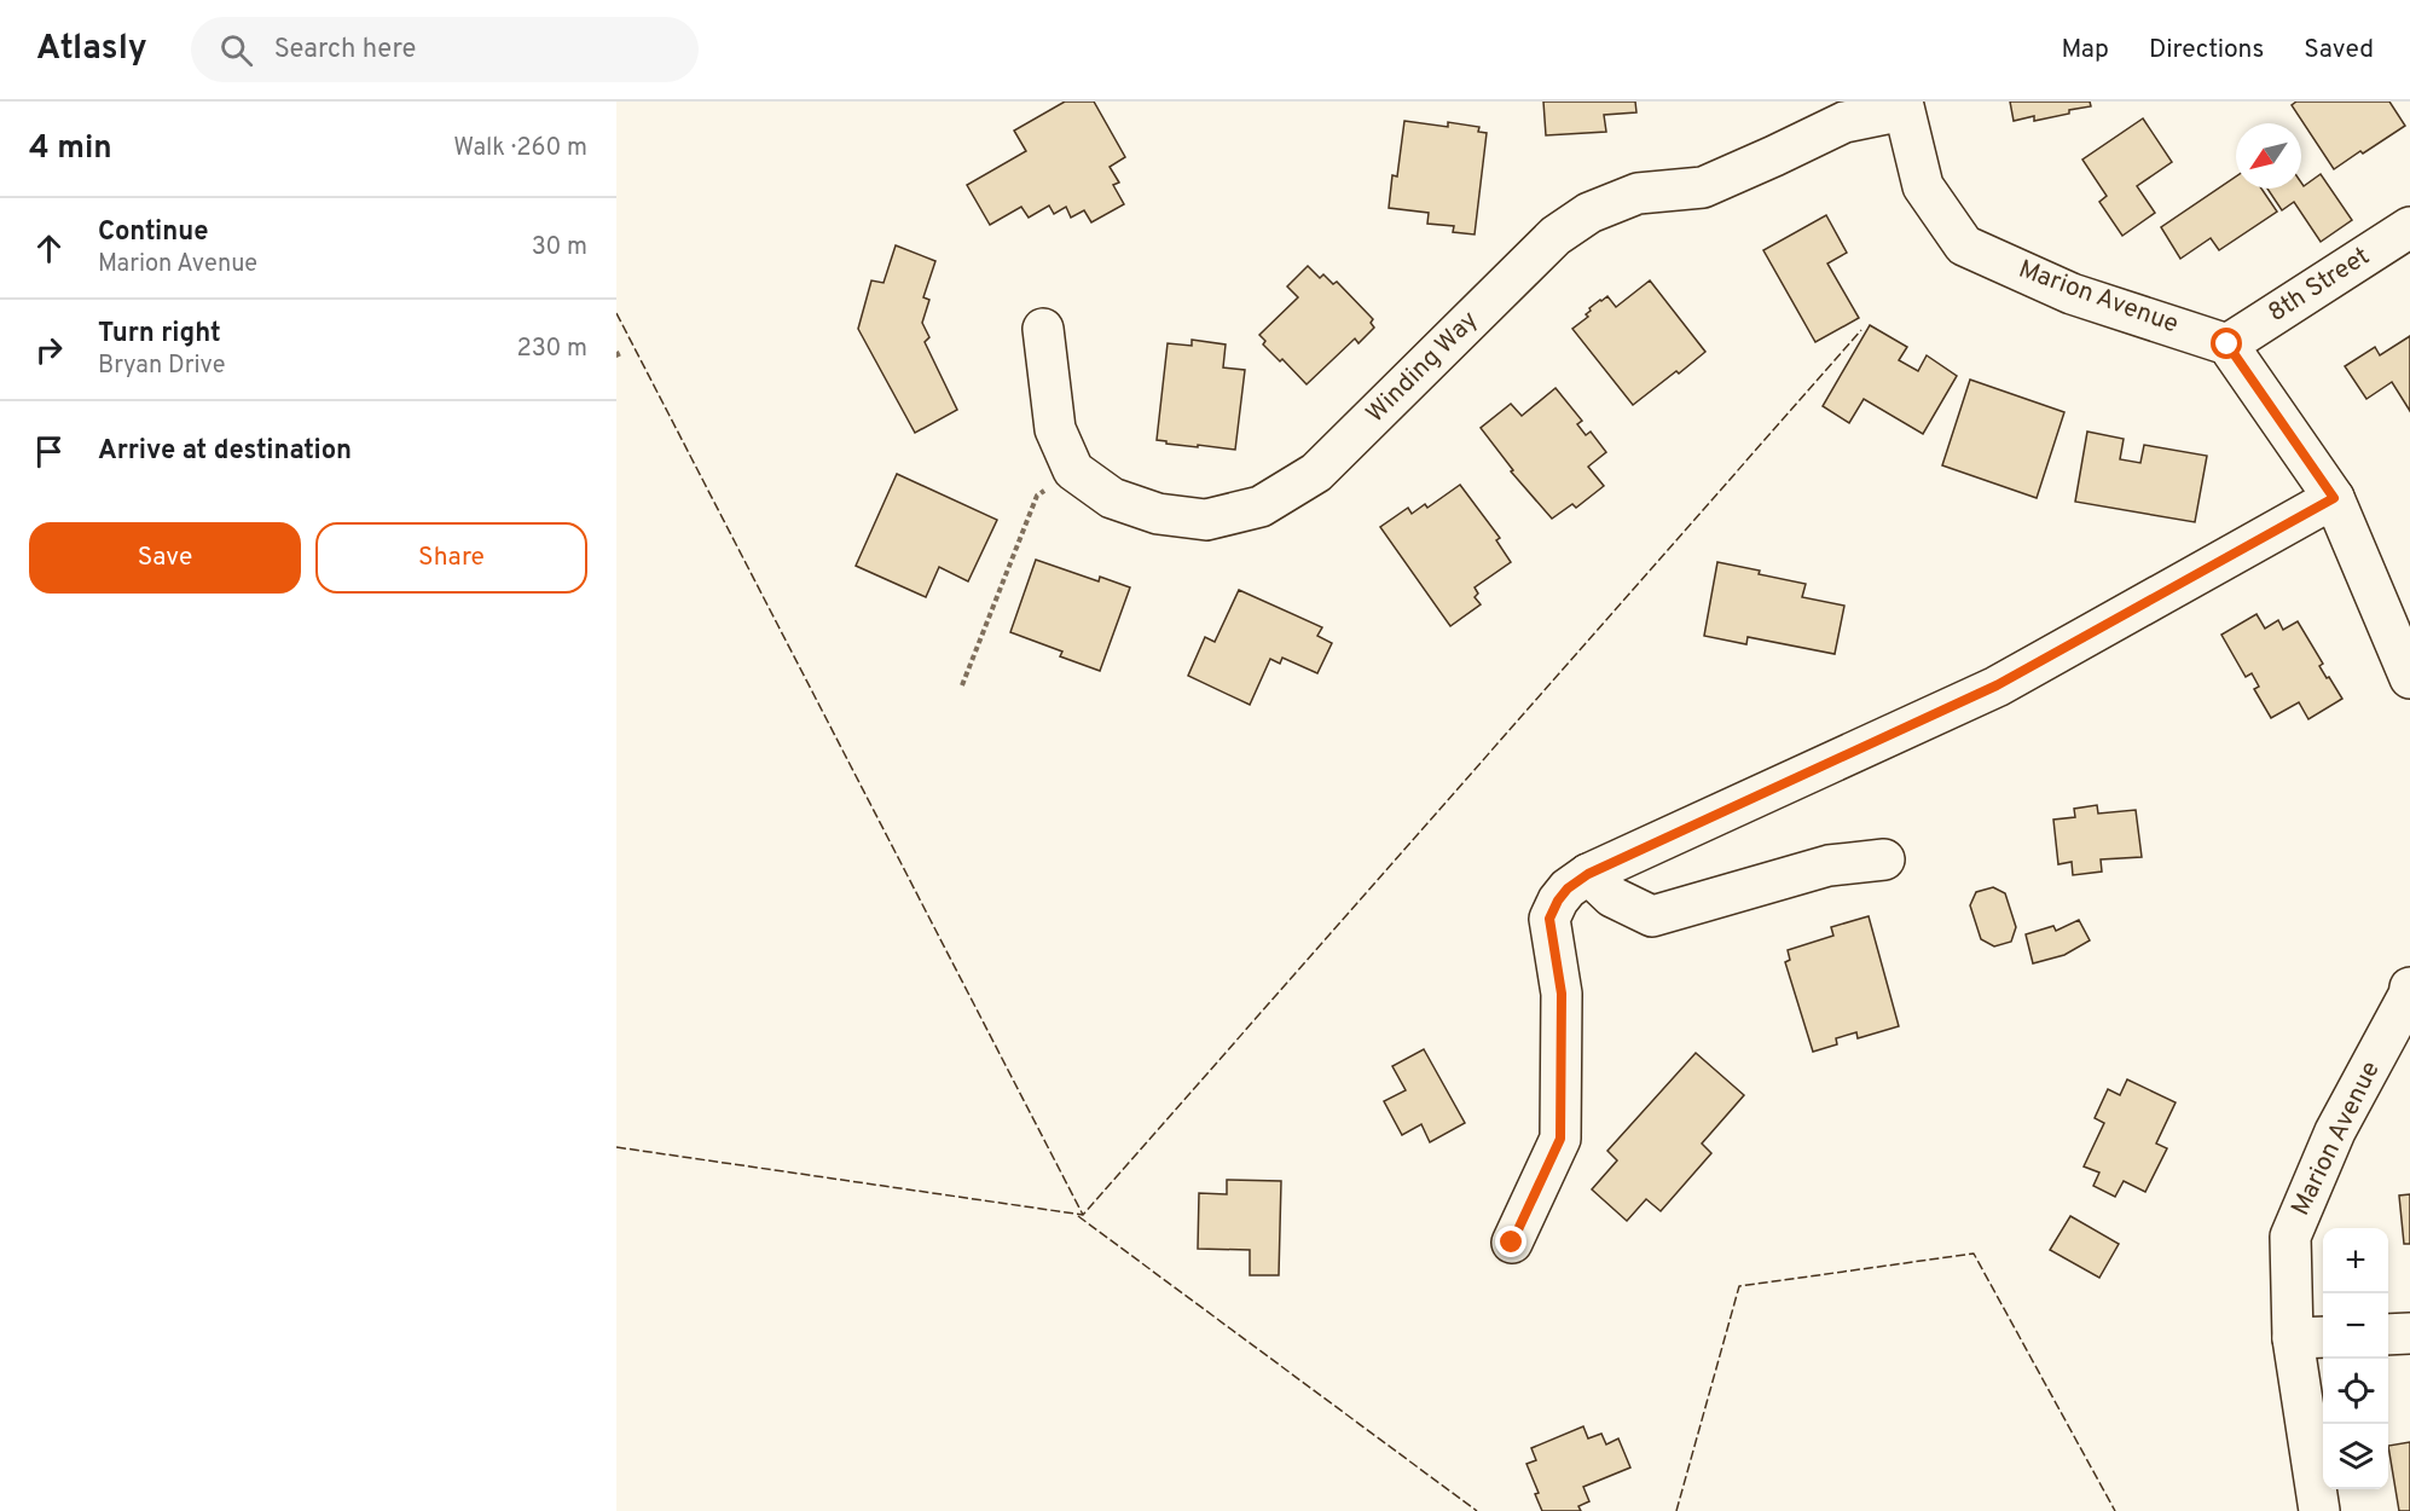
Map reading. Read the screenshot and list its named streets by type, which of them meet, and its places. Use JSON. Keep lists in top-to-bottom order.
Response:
{
  "streets": {
    "street": ["8th Street", "Marion Avenue", "Winding Way"]
  },
  "crossings": [
    ["8th Street", "Marion Avenue"],
    ["Marion Avenue", "Winding Way"]
  ],
  "north": "bottom left",
  "page": {
    "header": "Atlasly",
    "search": "Search here",
    "nav": ["Map", "Directions", "Saved"],
    "heading": ["4 min", "Walk · 260 m"],
    "list": [
      ["Continue", "Marion Avenue", "30 m"],
      ["Turn right", "Bryan Drive", "230 m"],
      "Arrive at destination"
    ],
    "buttons": ["Save", "Share"],
    "map_buttons": ["+", "−"]
  }
}
